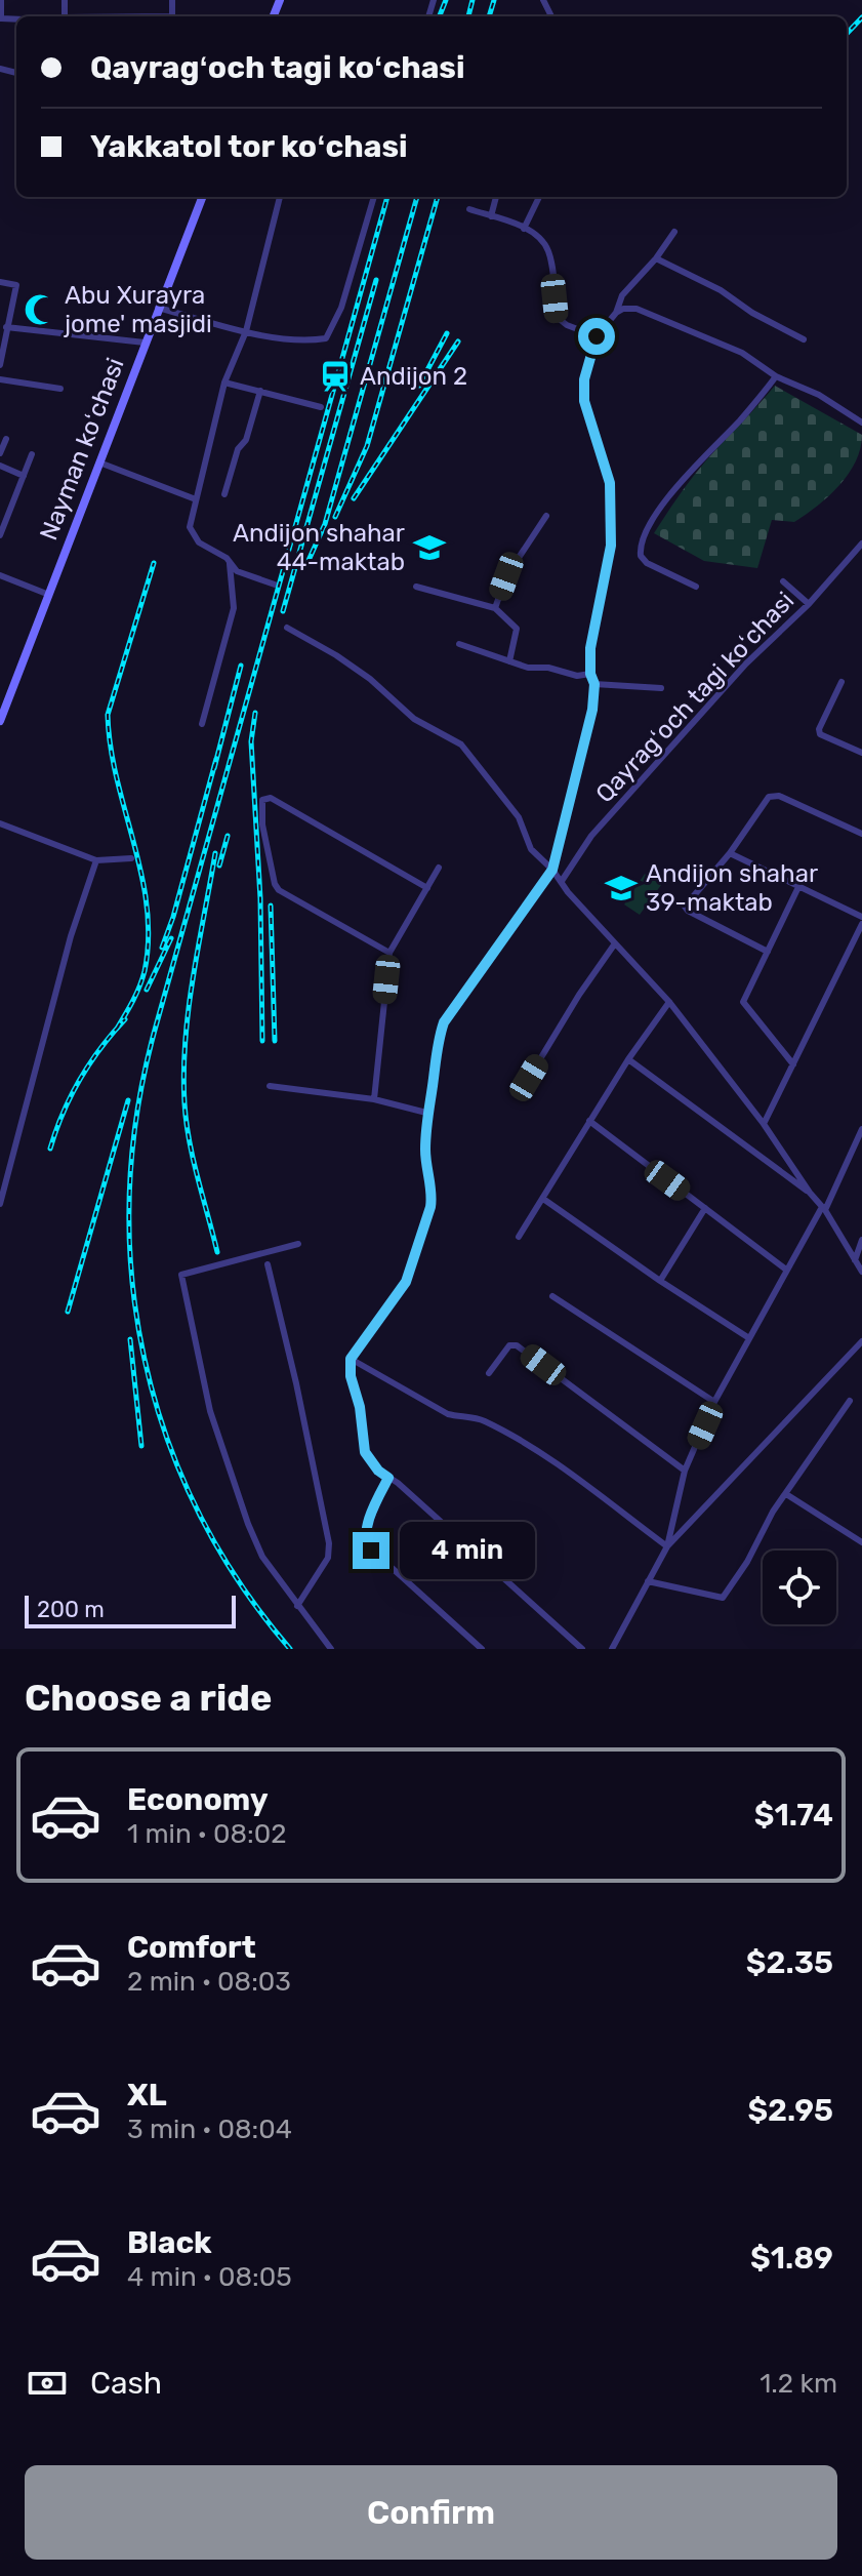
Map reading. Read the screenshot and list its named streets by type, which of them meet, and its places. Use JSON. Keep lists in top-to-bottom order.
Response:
{
  "streets": {
    "main road": ["Nayman koʻchasi"],
    "street": ["Qayragʻoch tagi koʻchasi"]
  },
  "places": {
    "mosque": ["Abu Xurayra jome' masjidi"],
    "station": ["Andijon 2"],
    "school or university": ["Andijon shahar 44-maktab", "Andijon shahar 39-maktab"]
  },
  "scale_bar": "200 m",
  "page": {
    "banner": ["Qayragʻoch tagi koʻchasi", "Yakkatol tor koʻchasi"],
    "bubble": "4 min",
    "scale": "200 m",
    "heading": "Choose a ride",
    "list": [
      {
        "name": "Economy",
        "note": "1 min · 08:02",
        "value": "$1.74"
      },
      {
        "name": "Comfort",
        "note": "2 min · 08:03",
        "value": "$2.35"
      },
      {
        "name": "XL",
        "note": "3 min · 08:04",
        "value": "$2.95"
      },
      {
        "name": "Black",
        "note": "4 min · 08:05",
        "value": "$1.89"
      }
    ],
    "pay": ["Cash", "1.2 km"],
    "buttons": "Confirm"
  }
}
